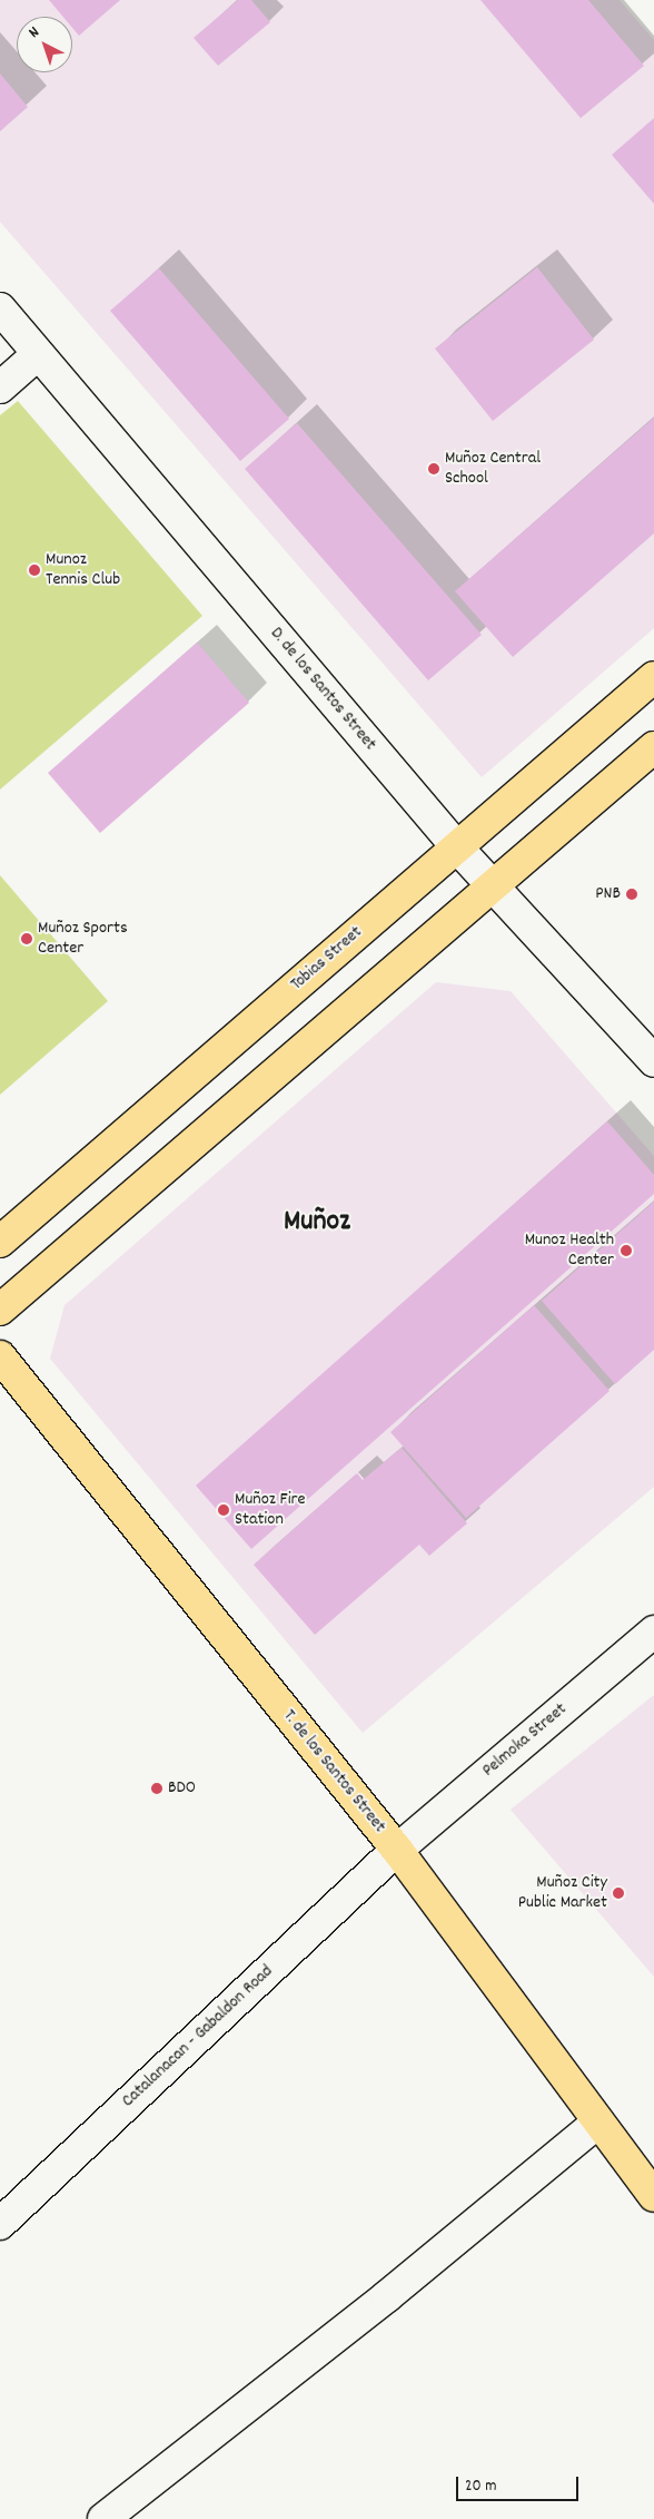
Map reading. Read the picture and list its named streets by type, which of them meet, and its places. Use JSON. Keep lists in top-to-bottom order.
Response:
{
  "streets": {
    "main road": ["Tobias Street", "T. de los Santos Street"],
    "street": ["D. de los Santos Street", "Pelmoka Street", "Catalanacan - Gabaldon Road"]
  },
  "crossings": [
    ["D. de los Santos Street", "Tobias Street"],
    ["Pelmoka Street", "T. de los Santos Street"],
    ["Pelmoka Street", "Catalanacan - Gabaldon Road"],
    ["T. de los Santos Street", "Catalanacan - Gabaldon Road"]
  ],
  "districts": ["Muñoz"],
  "places": [
    "Muñoz Central School",
    "Munoz Tennis Club",
    "PNB",
    "Muñoz Sports Center",
    "Munoz Health Center",
    "Muñoz Fire Station",
    "BDO",
    "Muñoz City Public Market"
  ],
  "scale_bar": "20 m",
  "north": "top left"
}
